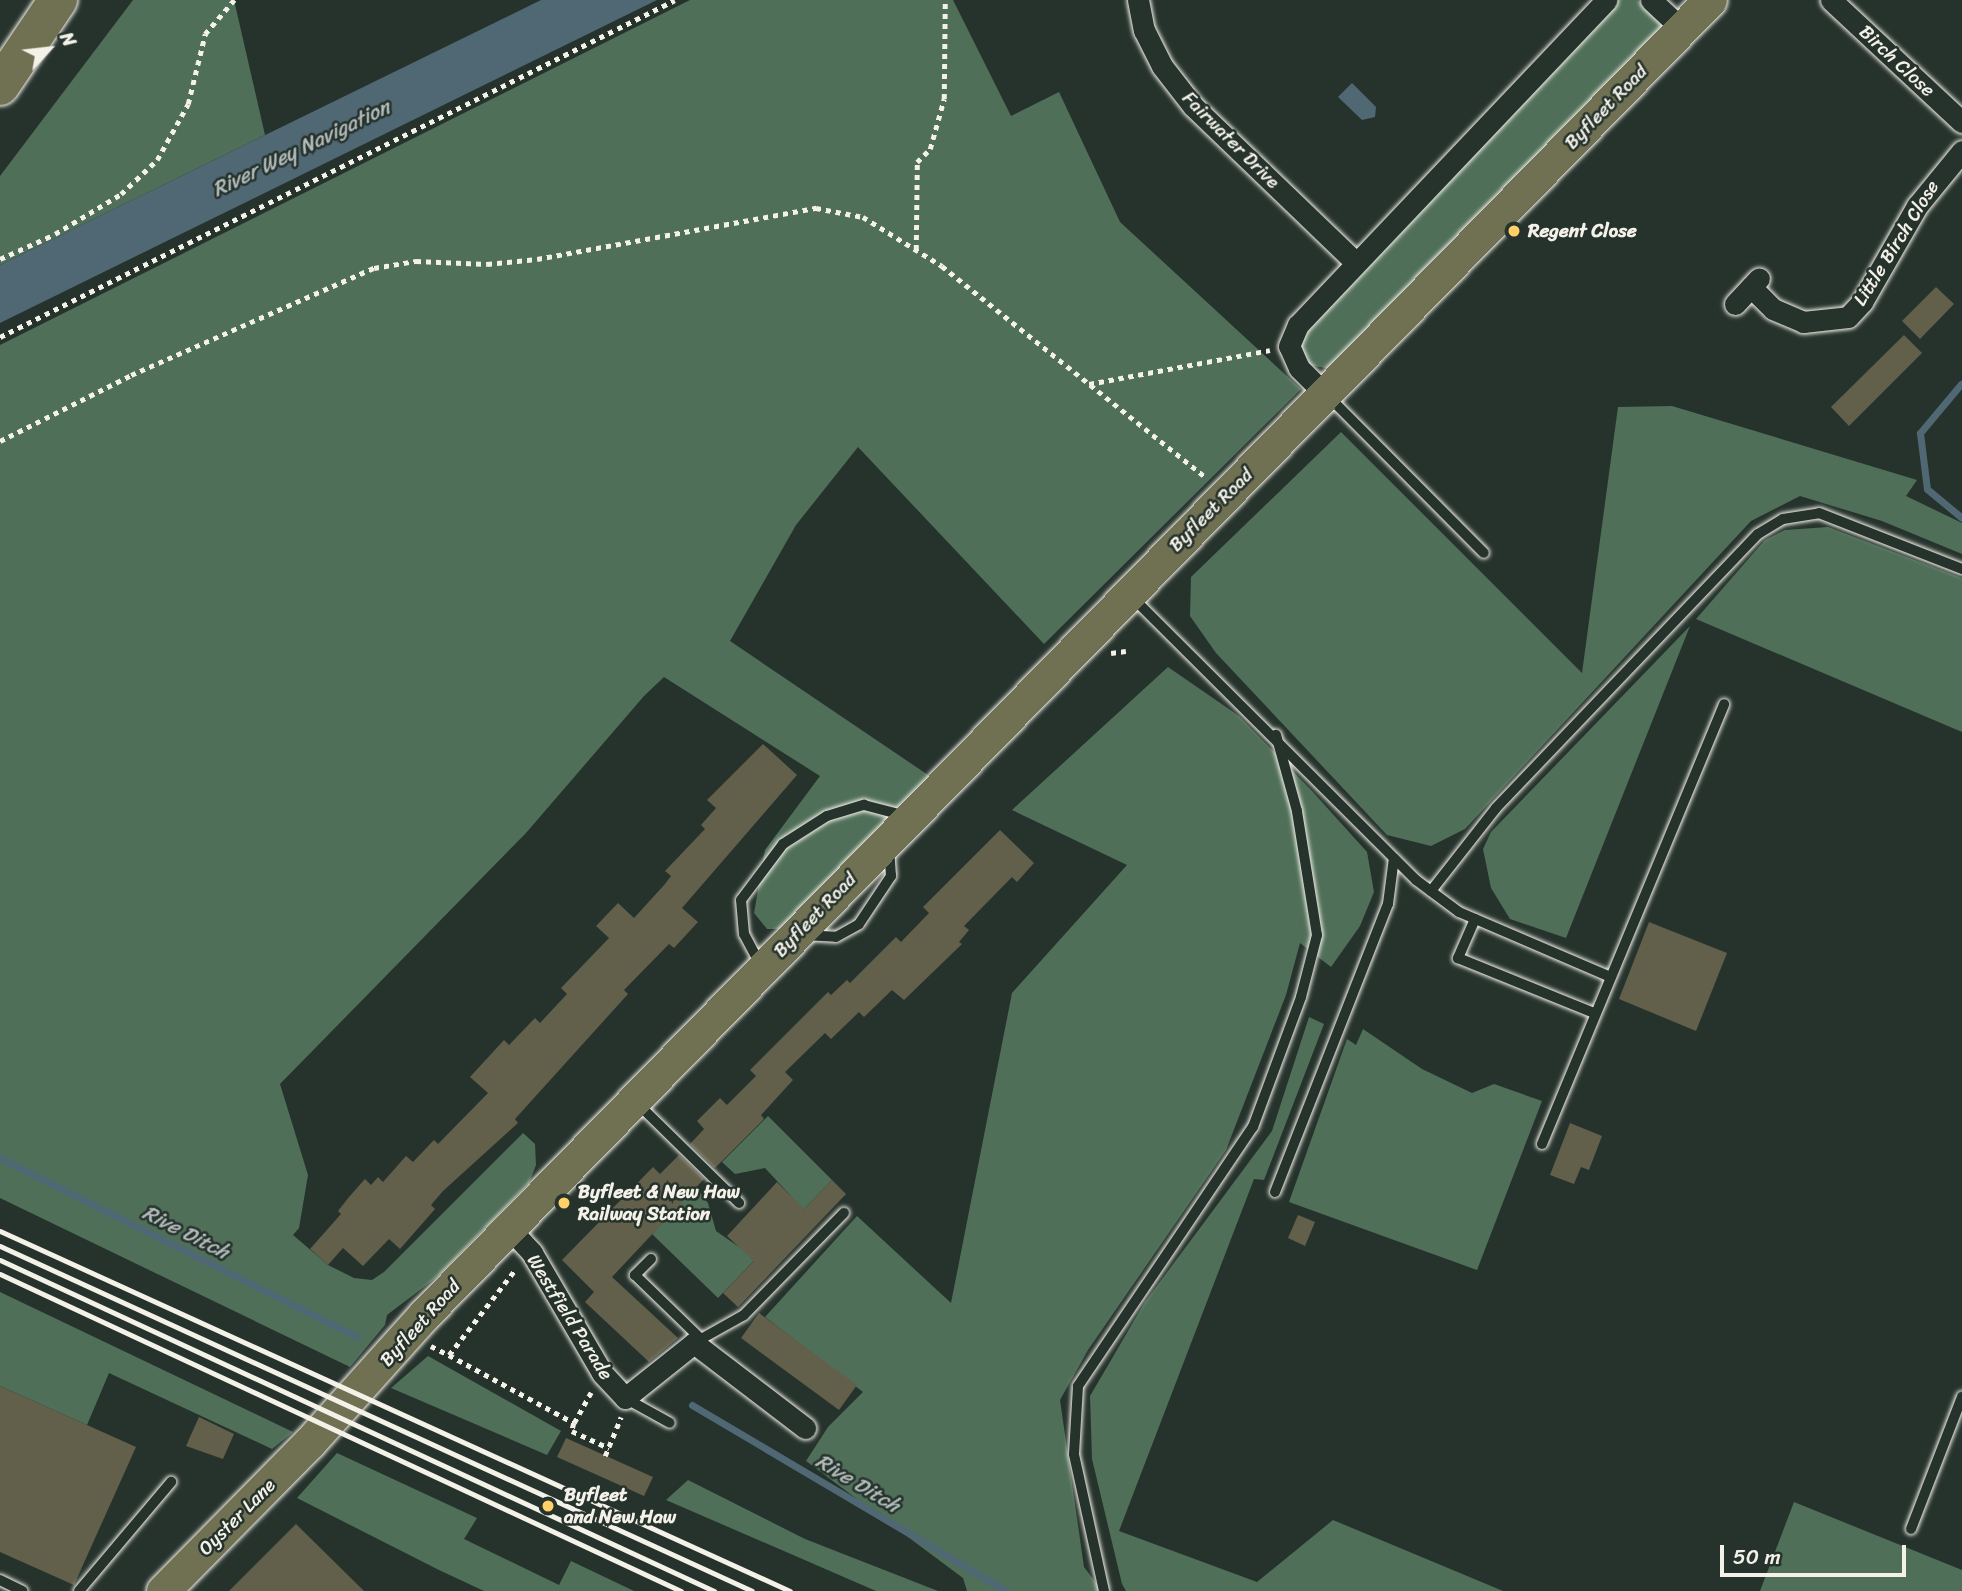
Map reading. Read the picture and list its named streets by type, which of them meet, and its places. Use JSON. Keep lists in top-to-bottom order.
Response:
{
  "streets": {
    "main road": ["Byfleet Road", "Oyster Lane"],
    "street": [
      "Birch Close",
      "Fairwater Drive",
      "Little Birch Close",
      "Westfield Parade"
    ]
  },
  "crossings": [
    ["Byfleet Road", "Westfield Parade"],
    ["Byfleet Road", "Oyster Lane"]
  ],
  "water": ["River Wey Navigation", "Rive Ditch"],
  "places": ["Regent Close", "Byfleet & New Haw Railway Station", "Byfleet and New Haw"],
  "scale_bar": "50 m",
  "north": "top right"
}
